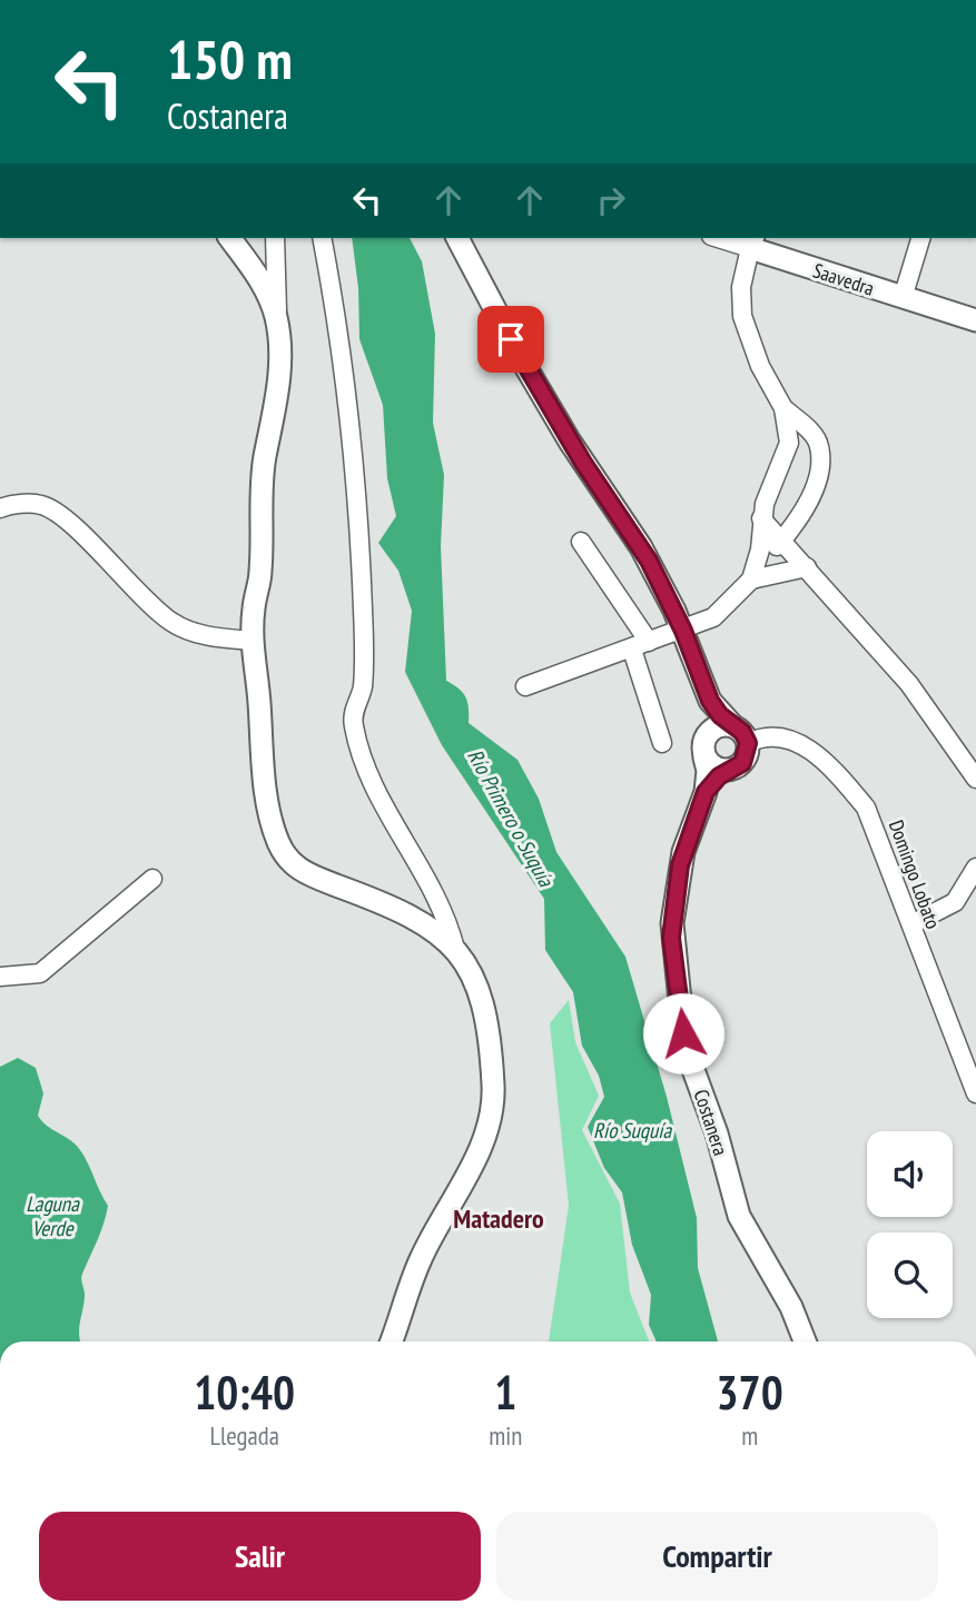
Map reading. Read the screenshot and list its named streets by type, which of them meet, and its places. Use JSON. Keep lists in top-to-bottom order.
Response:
{
  "streets": {
    "street": ["Saavedra", "Domingo Lobato", "Costanera"]
  },
  "crossings": [
    ["Domingo Lobato", "Costanera"]
  ],
  "districts": ["Matadero"],
  "water": ["Río Primero o Suquía", "Río Suquía", "Laguna Verde"],
  "page": {
    "turn": ["150 m", "Costanera"],
    "eta": [
      "10:40",
      "Llegada",
      "1",
      "min",
      "370",
      "m"
    ],
    "buttons": ["Salir", "Compartir"]
  }
}
